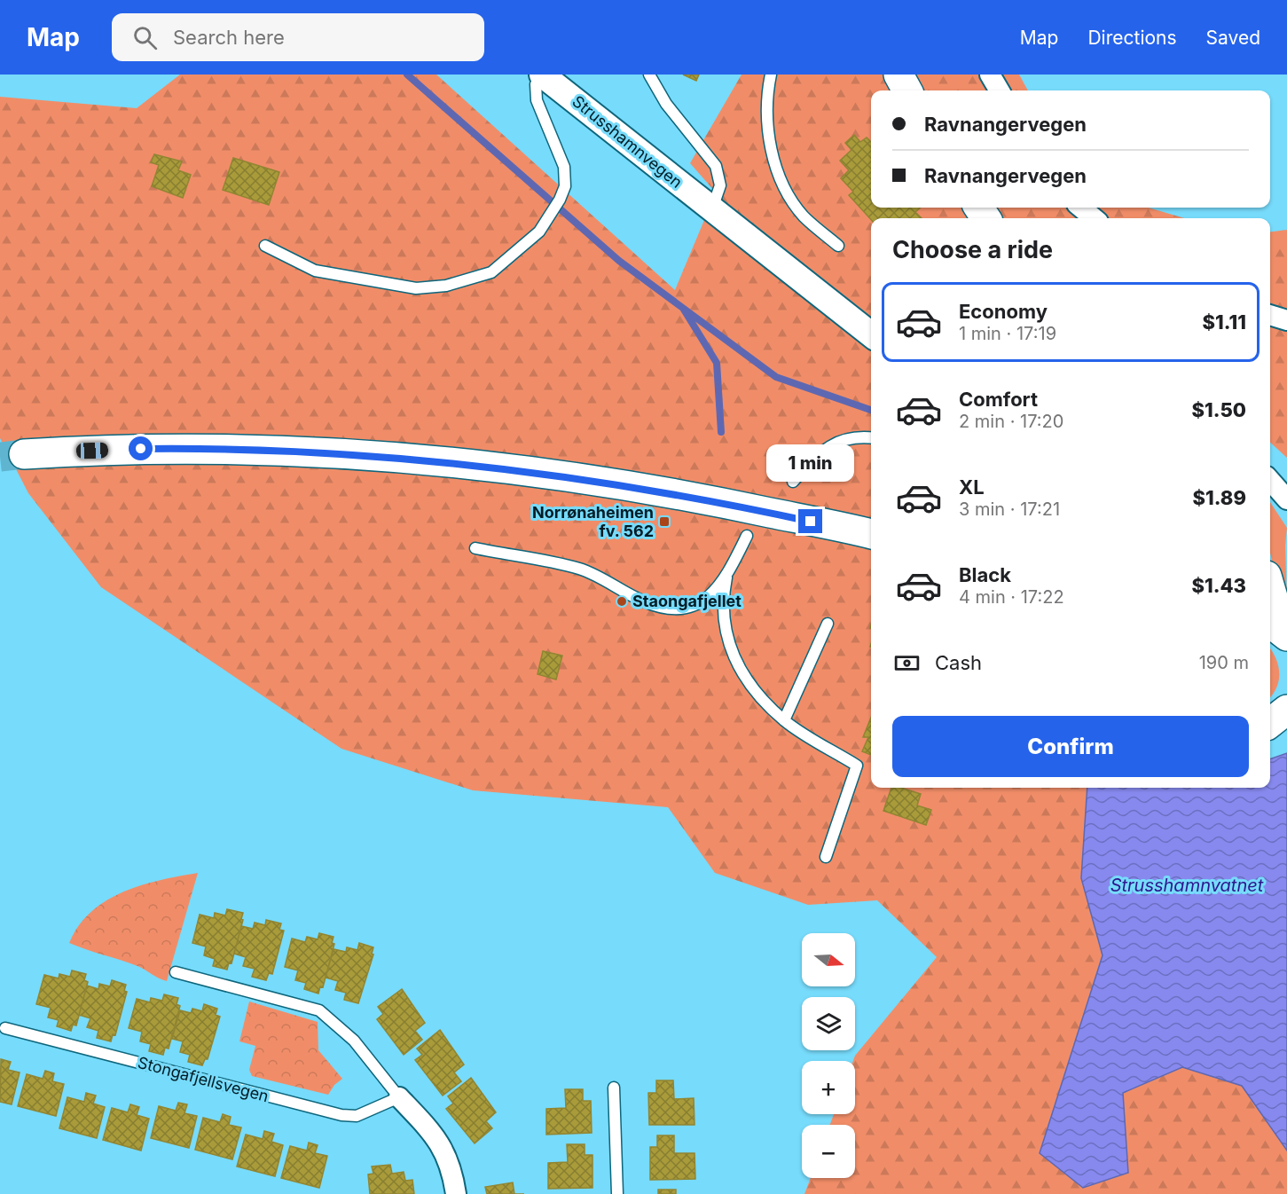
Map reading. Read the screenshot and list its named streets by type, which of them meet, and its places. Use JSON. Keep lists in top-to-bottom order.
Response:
{
  "streets": {
    "street": ["Strusshamnvegen"],
    "lane": ["Stongafjellsvegen"]
  },
  "water": ["Strusshamnvatnet"],
  "places": {
    "transit": ["Norrønaheimen fv. 562"],
    "other": ["Staongafjellet"]
  },
  "north": "right",
  "page": {
    "header": "Map",
    "search": "Search here",
    "nav": ["Map", "Directions", "Saved"],
    "banner": ["Ravnangervegen", "Ravnangervegen"],
    "heading": "Choose a ride",
    "list": [
      {
        "name": "Economy",
        "note": "1 min · 17:19",
        "value": "$1.11"
      },
      {
        "name": "Comfort",
        "note": "2 min · 17:20",
        "value": "$1.50"
      },
      {
        "name": "XL",
        "note": "3 min · 17:21",
        "value": "$1.89"
      },
      {
        "name": "Black",
        "note": "4 min · 17:22",
        "value": "$1.43"
      }
    ],
    "bubble": "1 min",
    "pay": ["Cash", "190 m"],
    "buttons": "Confirm",
    "map_buttons": ["+", "−"]
  }
}
